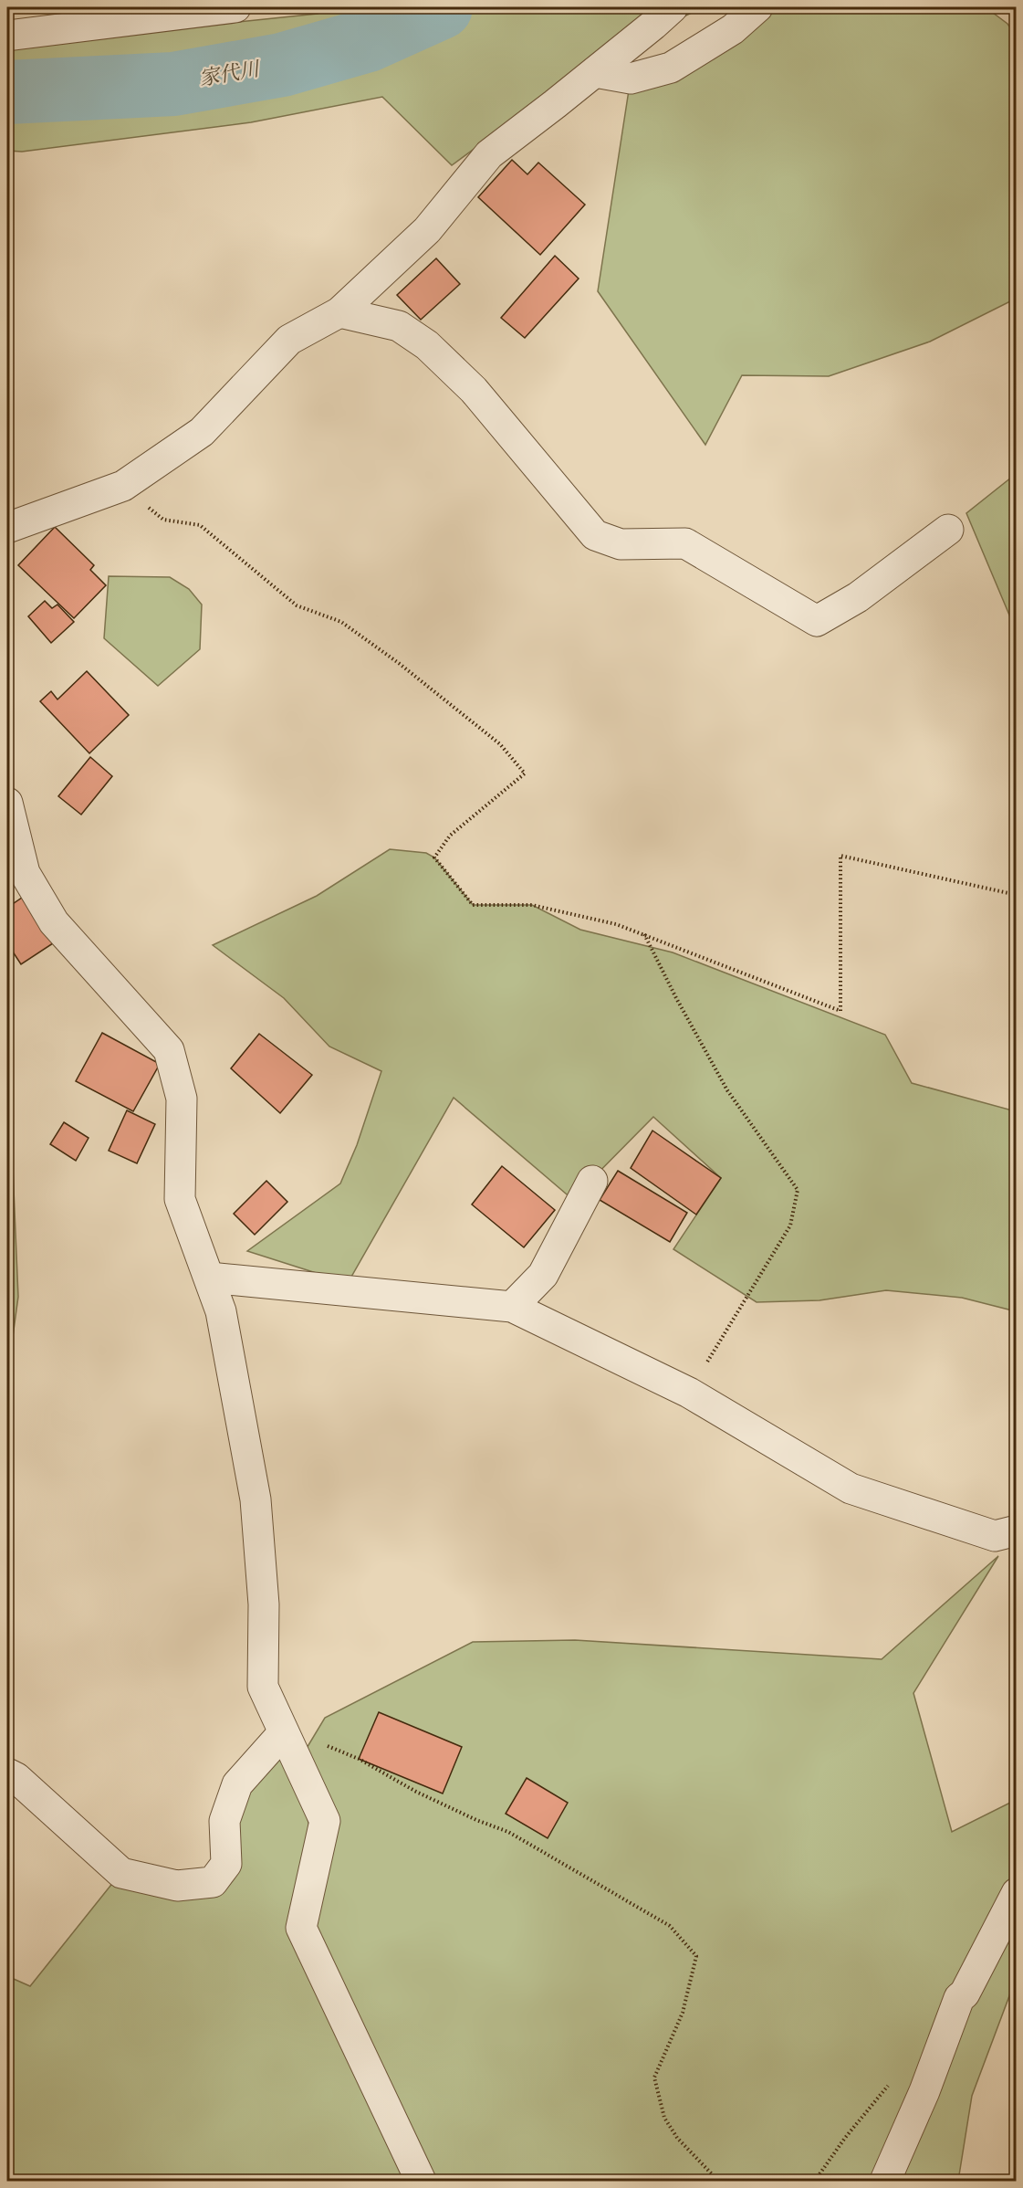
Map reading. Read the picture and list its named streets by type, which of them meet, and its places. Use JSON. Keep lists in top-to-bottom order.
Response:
{
  "water": ["家代川"]
}
